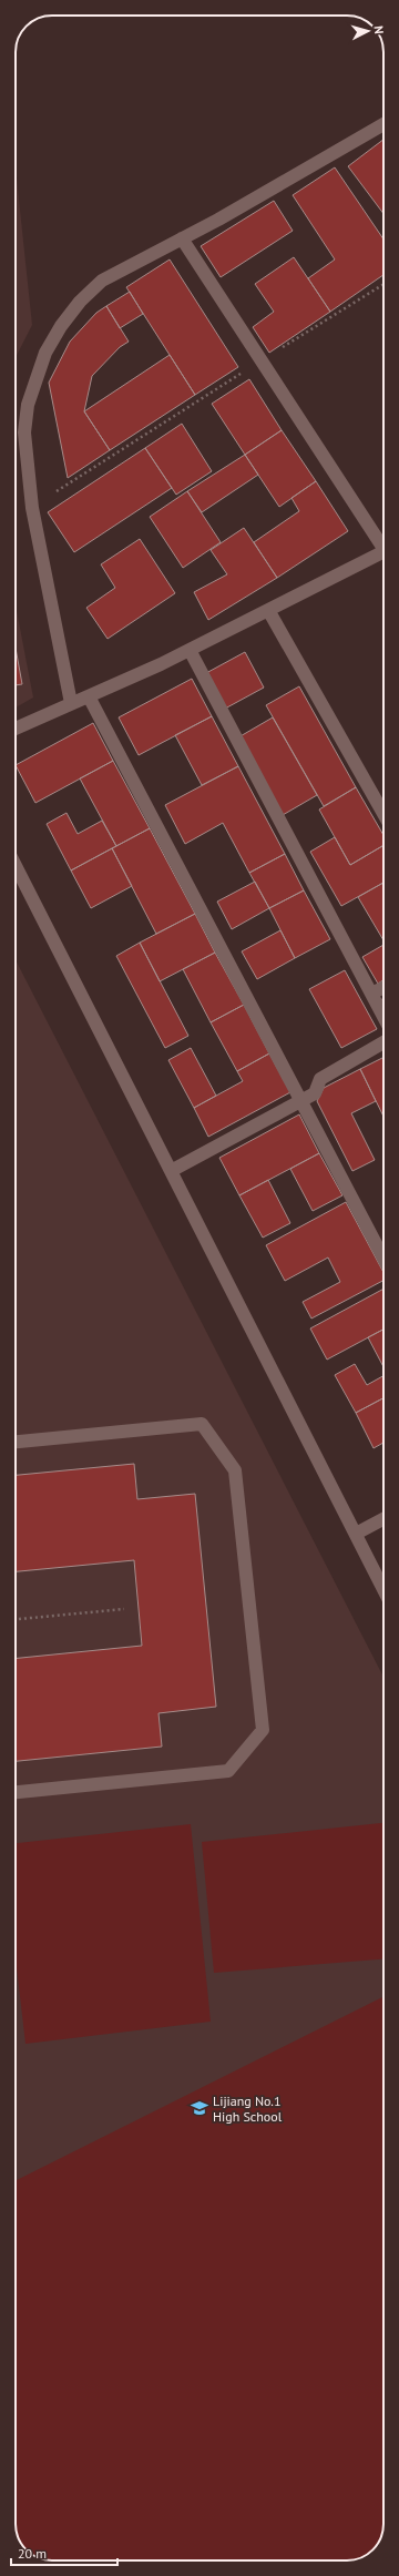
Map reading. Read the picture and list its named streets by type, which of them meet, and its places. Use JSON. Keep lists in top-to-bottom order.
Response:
{
  "places": {
    "school or university": ["Lijiang No.1 High School"]
  },
  "scale_bar": "20 m",
  "north": "right"
}
